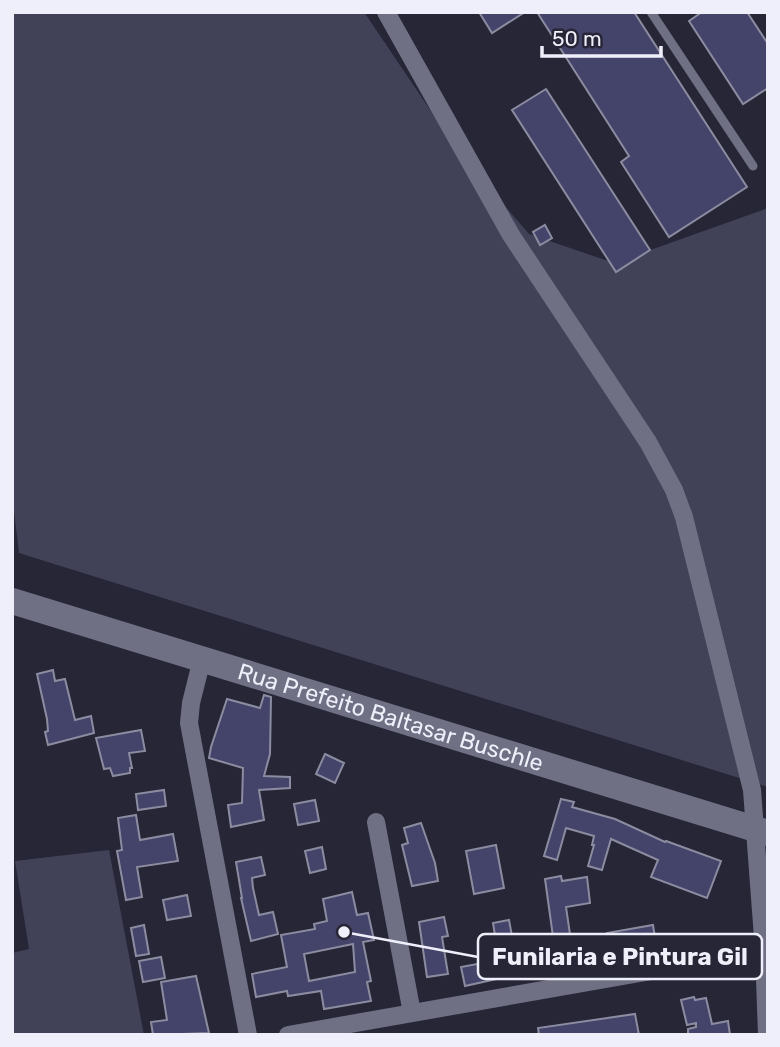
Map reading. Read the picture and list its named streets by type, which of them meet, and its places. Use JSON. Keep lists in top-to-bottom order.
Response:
{
  "streets": {
    "main road": ["Rua Prefeito Baltasar Buschle"]
  },
  "places": ["Funilaria e Pintura Gil"],
  "scale_bar": "50 m"
}
